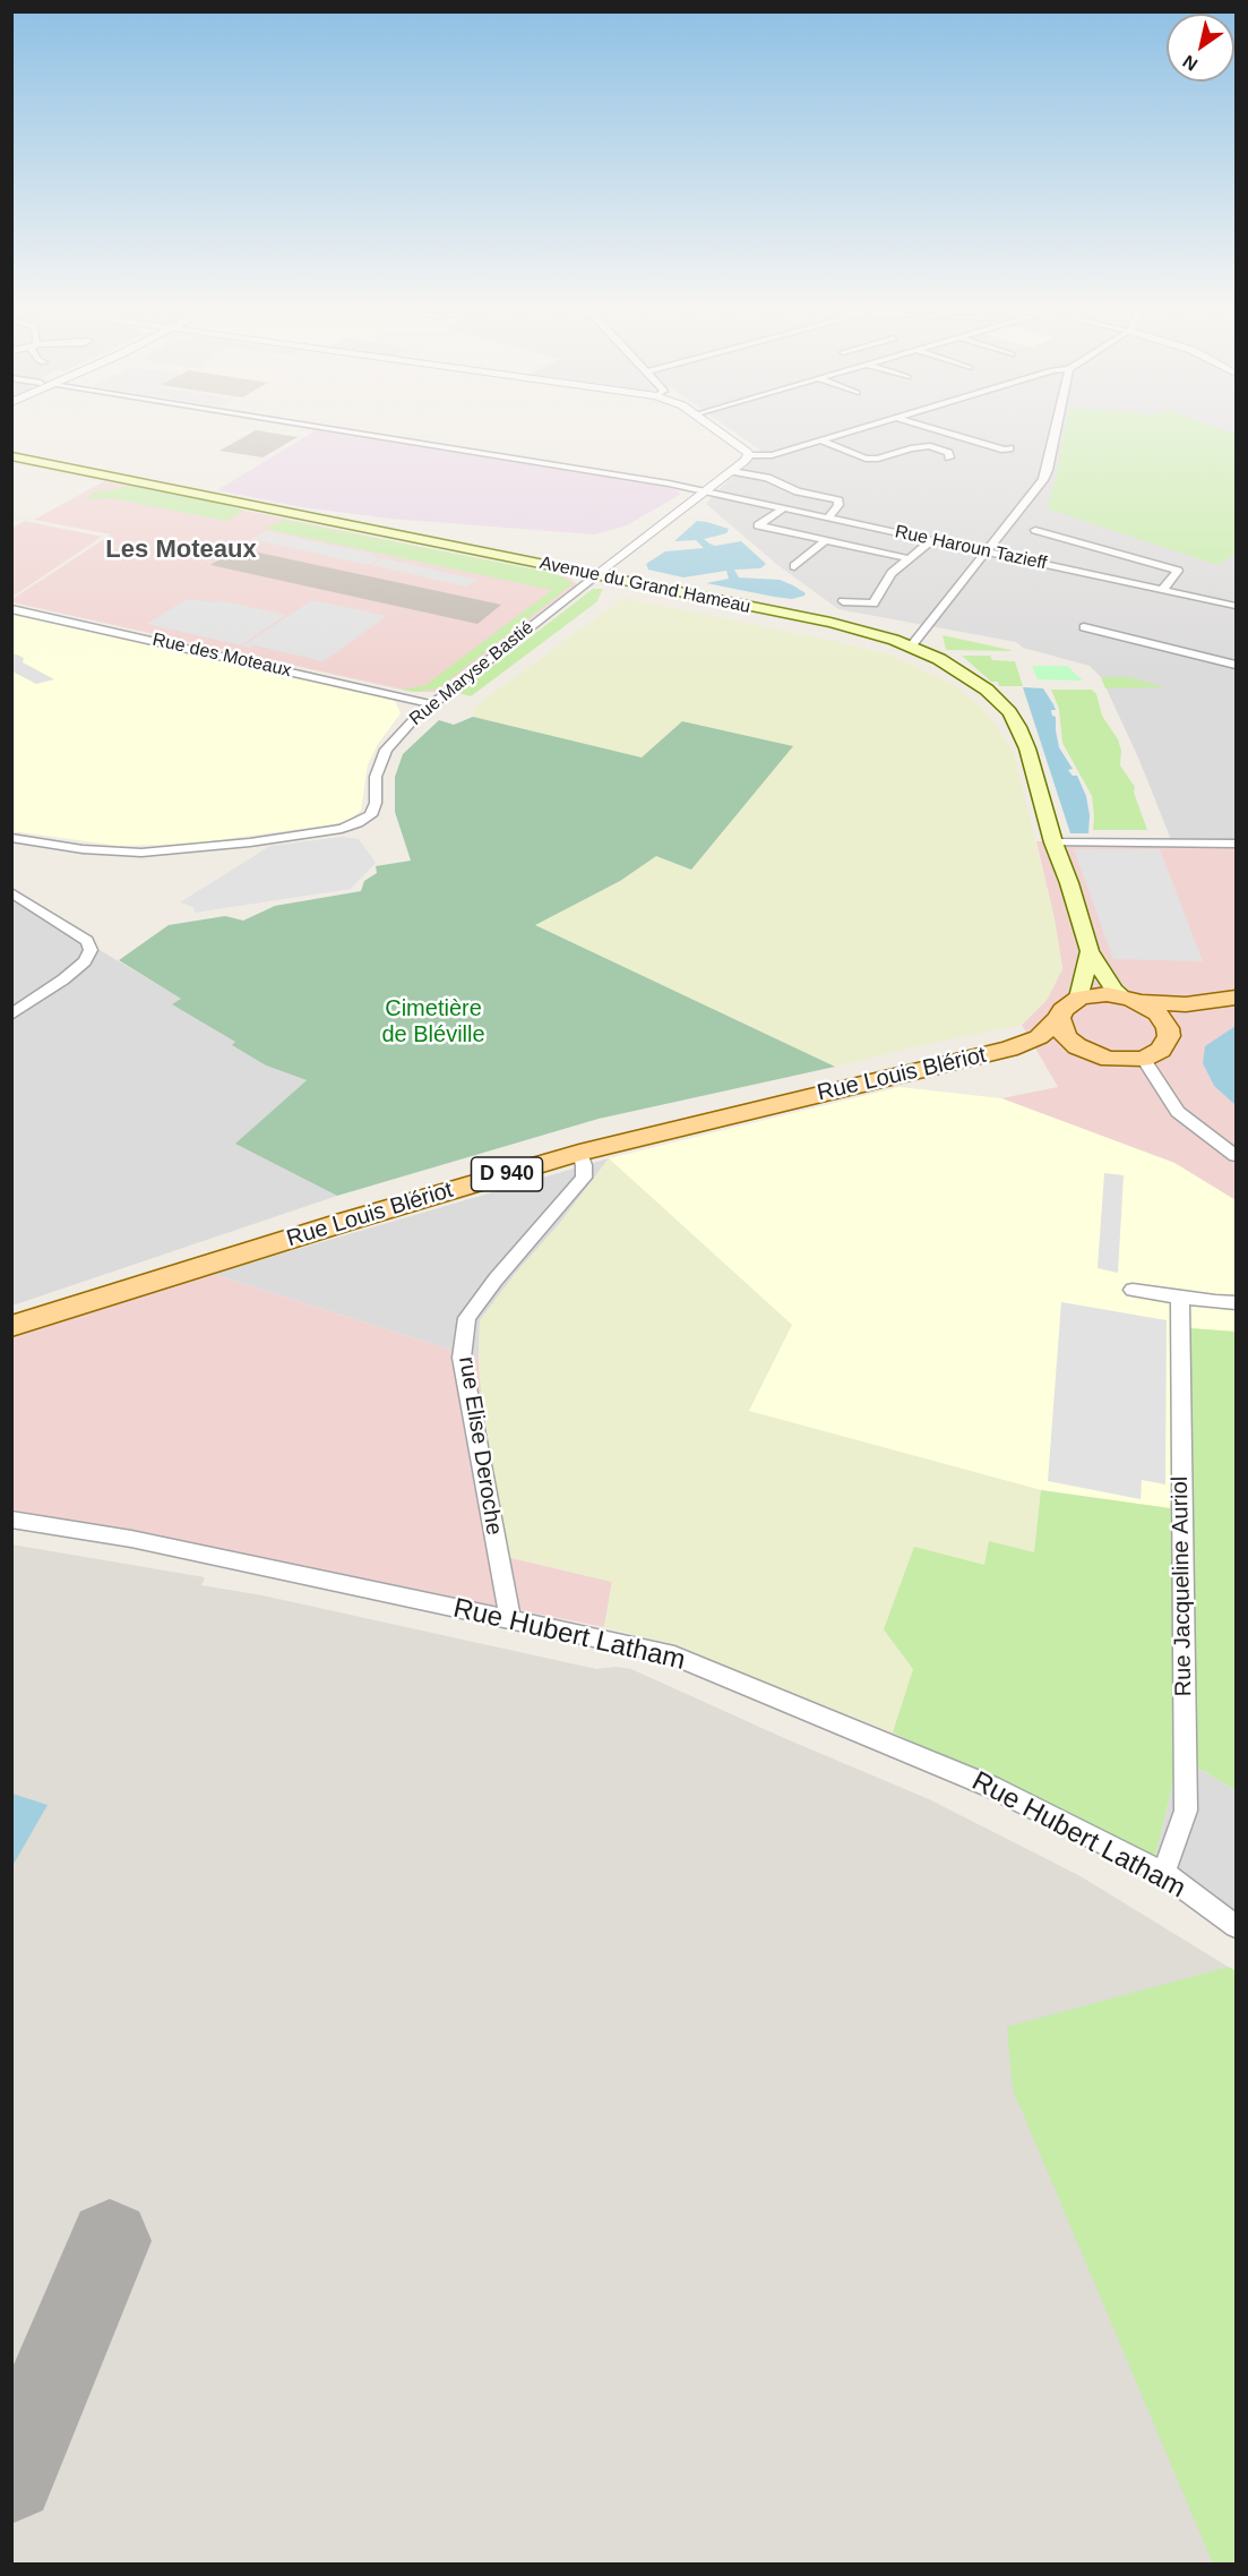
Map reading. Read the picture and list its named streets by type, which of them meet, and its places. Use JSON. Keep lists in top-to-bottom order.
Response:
{
  "streets": {
    "main road": ["Avenue du Grand Hameau", "Rue Louis Blériot", "D 940"],
    "street": [
      "Rue Haroun Tazieff",
      "Rue des Moteaux",
      "Rue Maryse Bastié",
      "rue Elise Deroche",
      "Rue Jacqueline Auriol",
      "Rue Hubert Latham"
    ]
  },
  "crossings": [
    ["Rue Haroun Tazieff", "Rue Maryse Bastié"],
    ["Avenue du Grand Hameau", "Rue Maryse Bastié"],
    ["Avenue du Grand Hameau", "Rue Louis Blériot"],
    ["Rue des Moteaux", "Rue Maryse Bastié"],
    ["Rue Louis Blériot", "rue Elise Deroche"],
    ["rue Elise Deroche", "Rue Hubert Latham"],
    ["Rue Jacqueline Auriol", "Rue Hubert Latham"]
  ],
  "districts": ["Les Moteaux"],
  "parks": ["Cimetière de Bléville"],
  "north": "bottom left"
}
